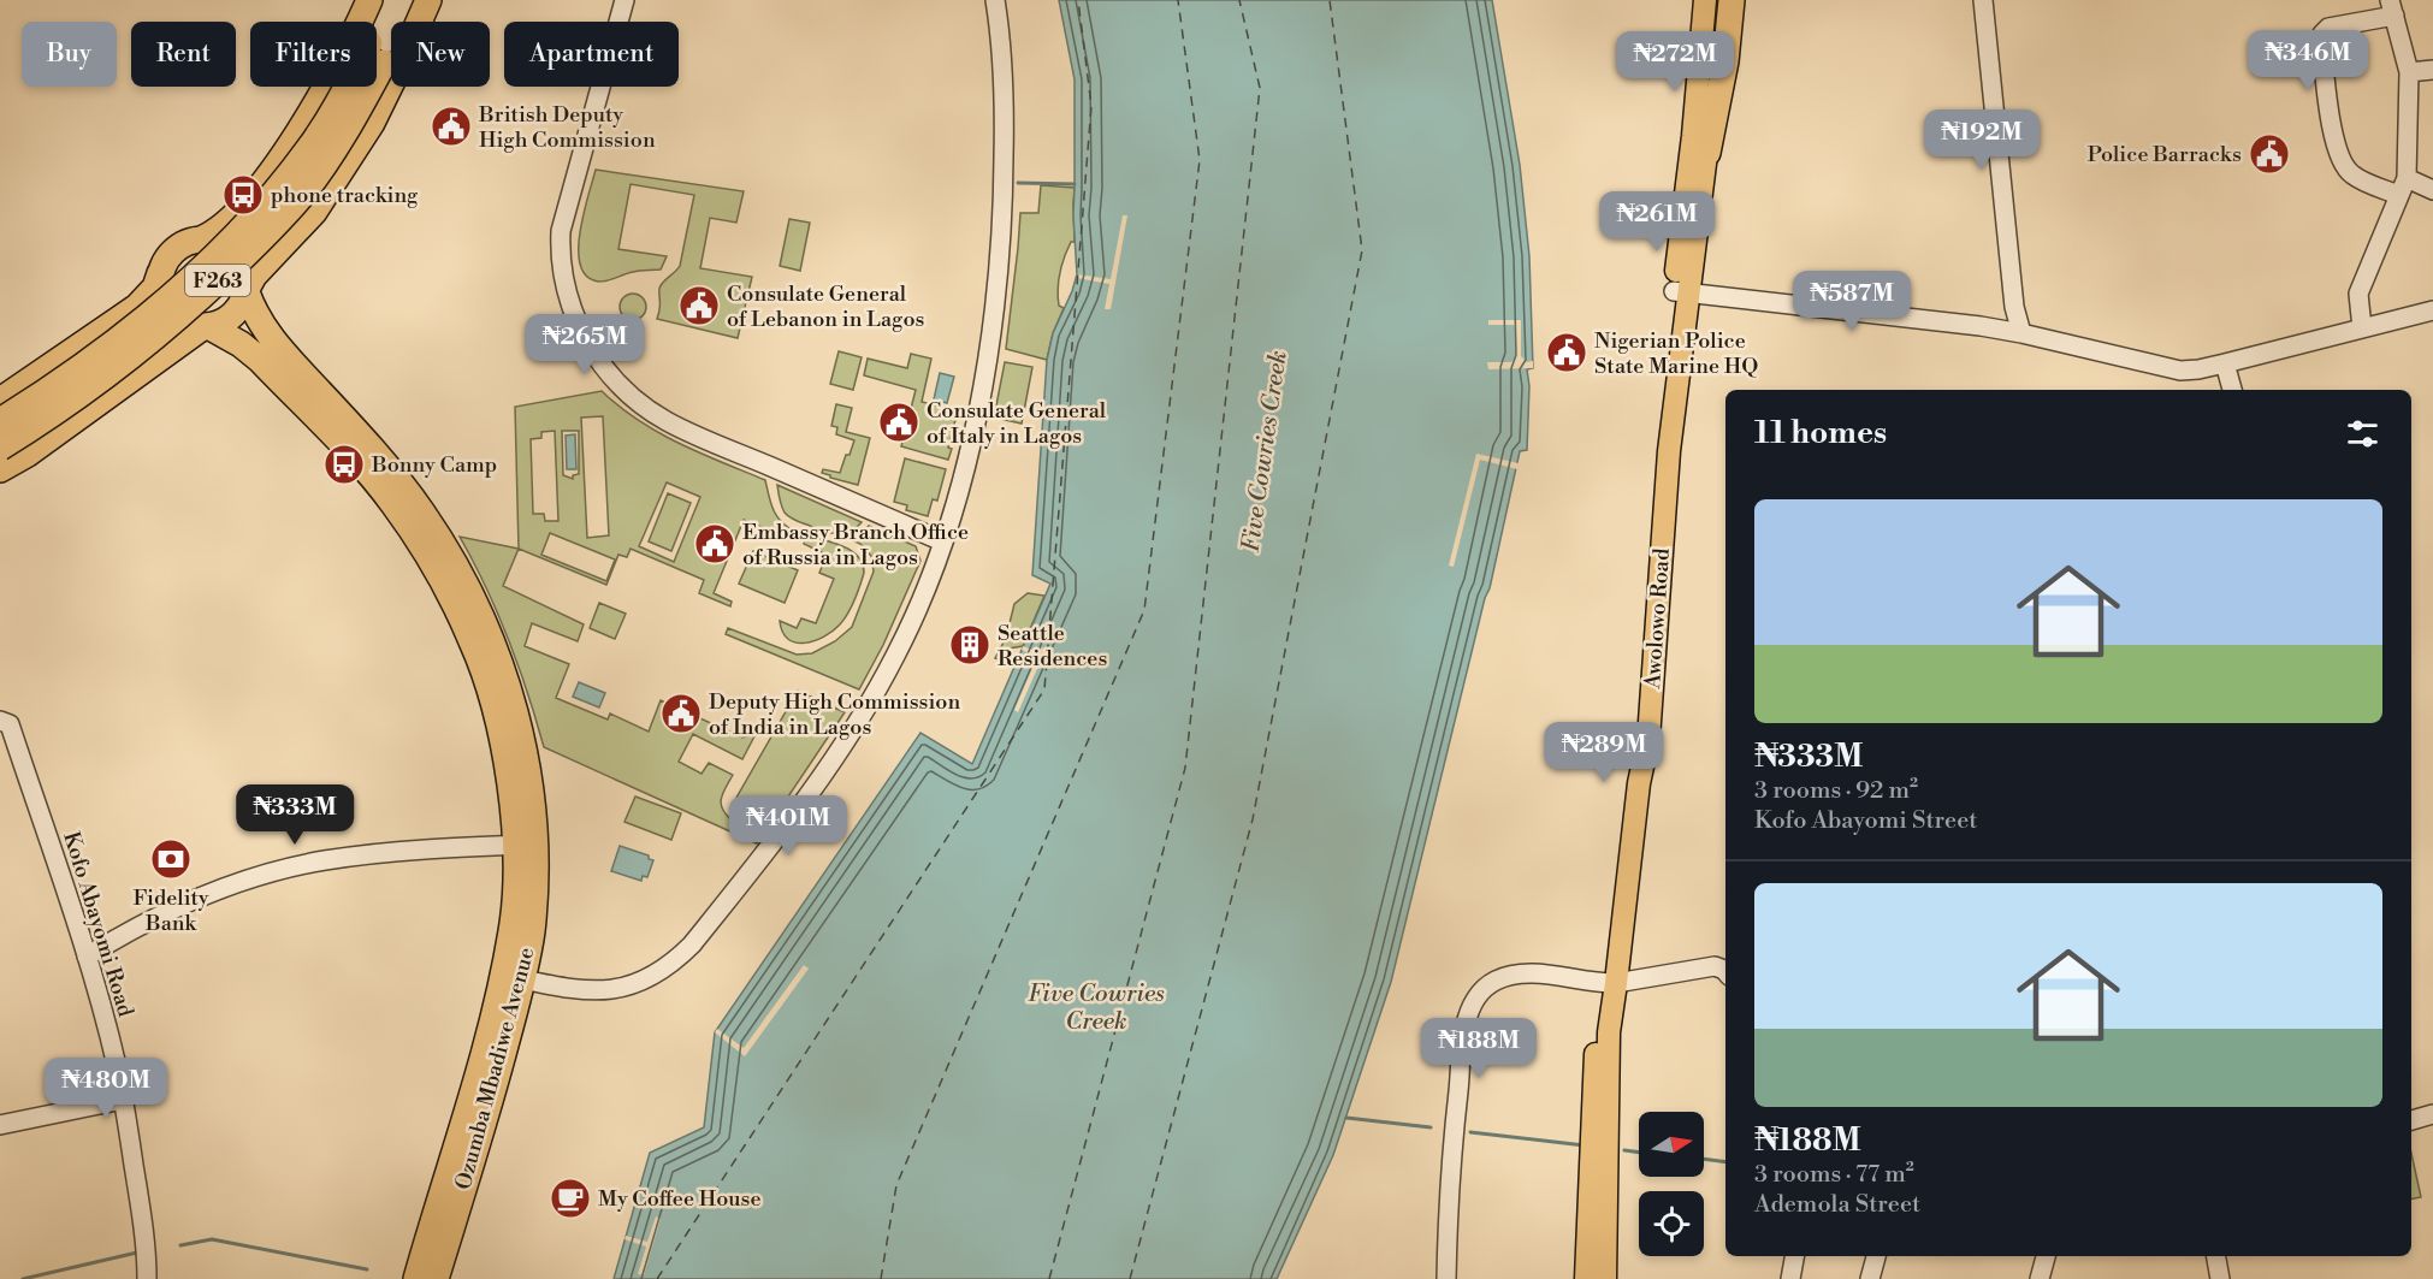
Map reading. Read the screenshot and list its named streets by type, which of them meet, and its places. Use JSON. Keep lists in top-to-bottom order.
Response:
{
  "streets": {
    "highway": ["F263", "Ozumba Mbadiwe Avenue"],
    "main road": ["Awolowo Road"],
    "street": ["Kofo Abayomi Road"]
  },
  "water": ["Five Cowries Creek"],
  "places": {
    "public building": [
      "British Deputy High Commission",
      "Police Barracks",
      "Consulate General of Lebanon in Lagos",
      "Nigerian Police State Marine HQ",
      "Consulate General of Italy in Lagos",
      "Embassy Branch Office of Russia in Lagos",
      "Deputy High Commission of India in Lagos"
    ],
    "bus stop": ["phone tracking", "Bonny Camp"],
    "building": ["Seattle Residences"],
    "bank": ["Fidelity Bank"],
    "cafe": ["My Coffee House"]
  },
  "north": "right",
  "page": {
    "chip": [
      "Buy",
      "Rent",
      "Filters",
      "New",
      "Apartment"
    ],
    "price": [
      "₦346M",
      "₦272M",
      "₦192M",
      "₦261M",
      "₦587M",
      "₦265M",
      "₦289M",
      "₦333M",
      "₦401M",
      "₦188M",
      "₦480M"
    ],
    "heading": "11 homes",
    "list": [
      {
        "name": "₦333M",
        "note": "3 rooms · 92 m² · Kofo Abayomi Street"
      },
      {
        "name": "₦188M",
        "note": "3 rooms · 77 m² · Ademola Street"
      }
    ]
  }
}
